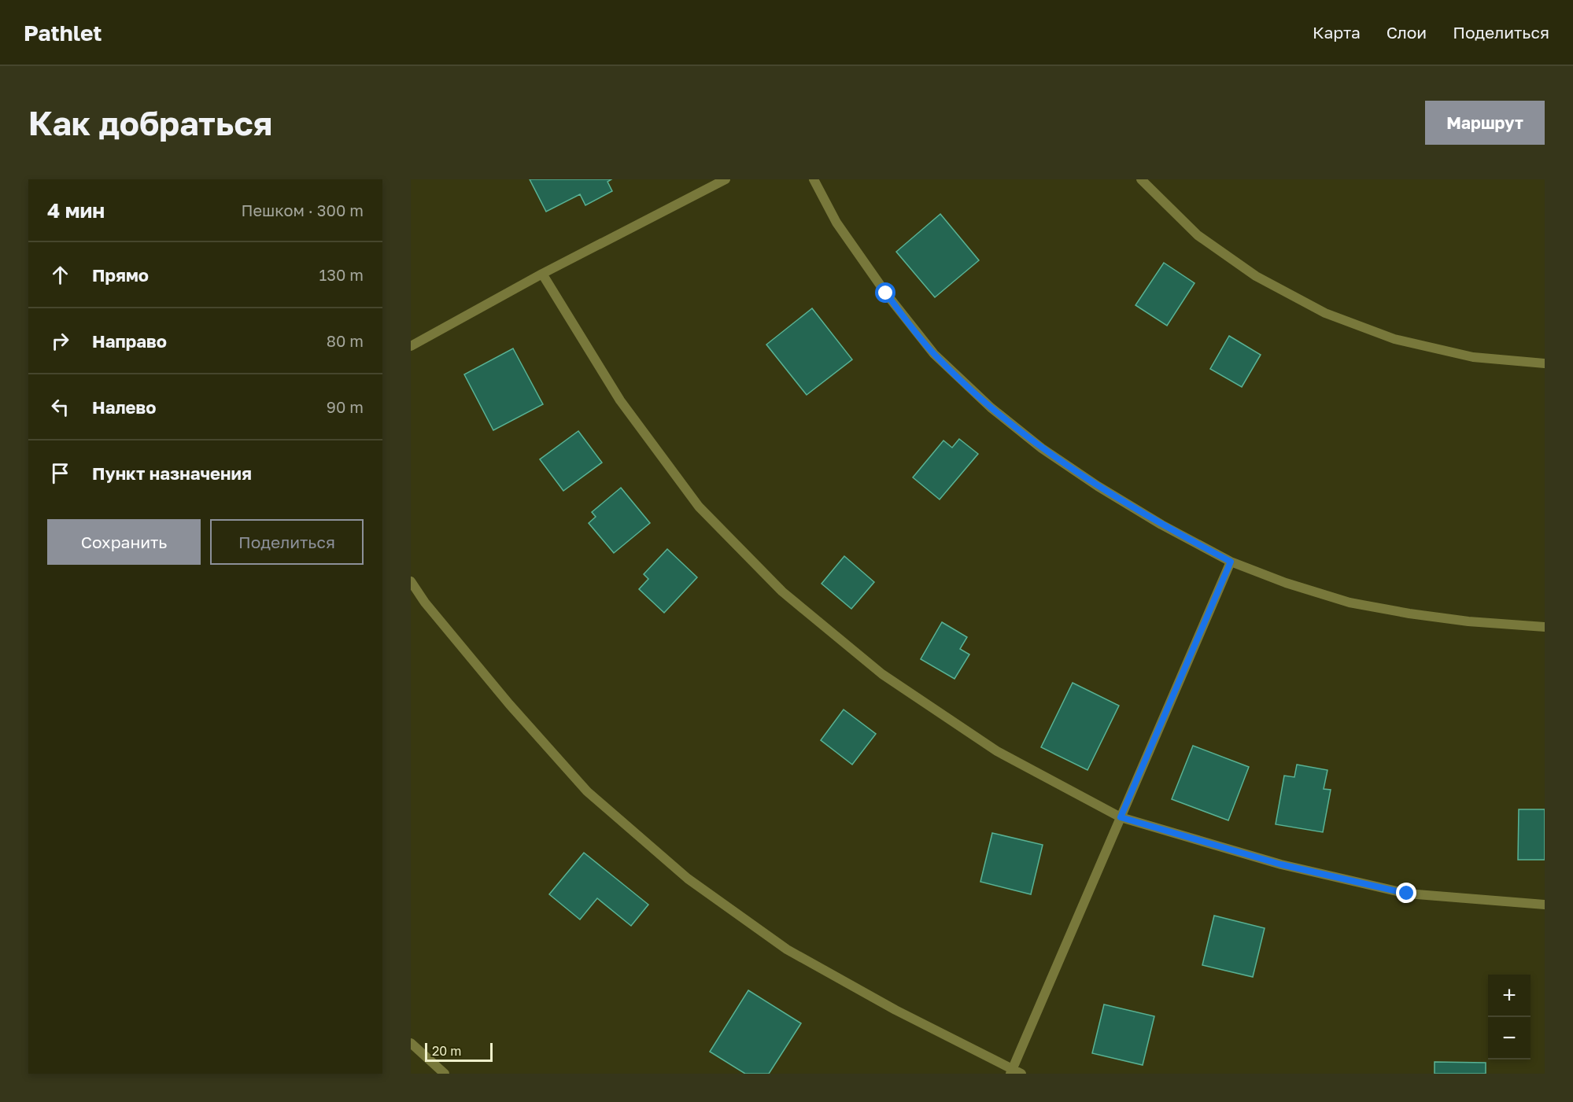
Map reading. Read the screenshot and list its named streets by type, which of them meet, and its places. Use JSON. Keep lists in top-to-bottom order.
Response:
{
  "scale_bar": "20 m",
  "page": {
    "header": "Pathlet",
    "nav": ["Карта", "Слои", "Поделиться"],
    "buttons": [
      "Маршрут",
      ["Сохранить", "Поделиться"]
    ],
    "title": "Как добраться",
    "heading": ["4 мин", "Пешком · 300 m"],
    "list": [
      ["Прямо", "130 m"],
      ["Направо", "80 m"],
      ["Налево", "90 m"],
      "Пункт назначения"
    ],
    "map_buttons": ["+", "−"],
    "scale": "20 m"
  }
}
